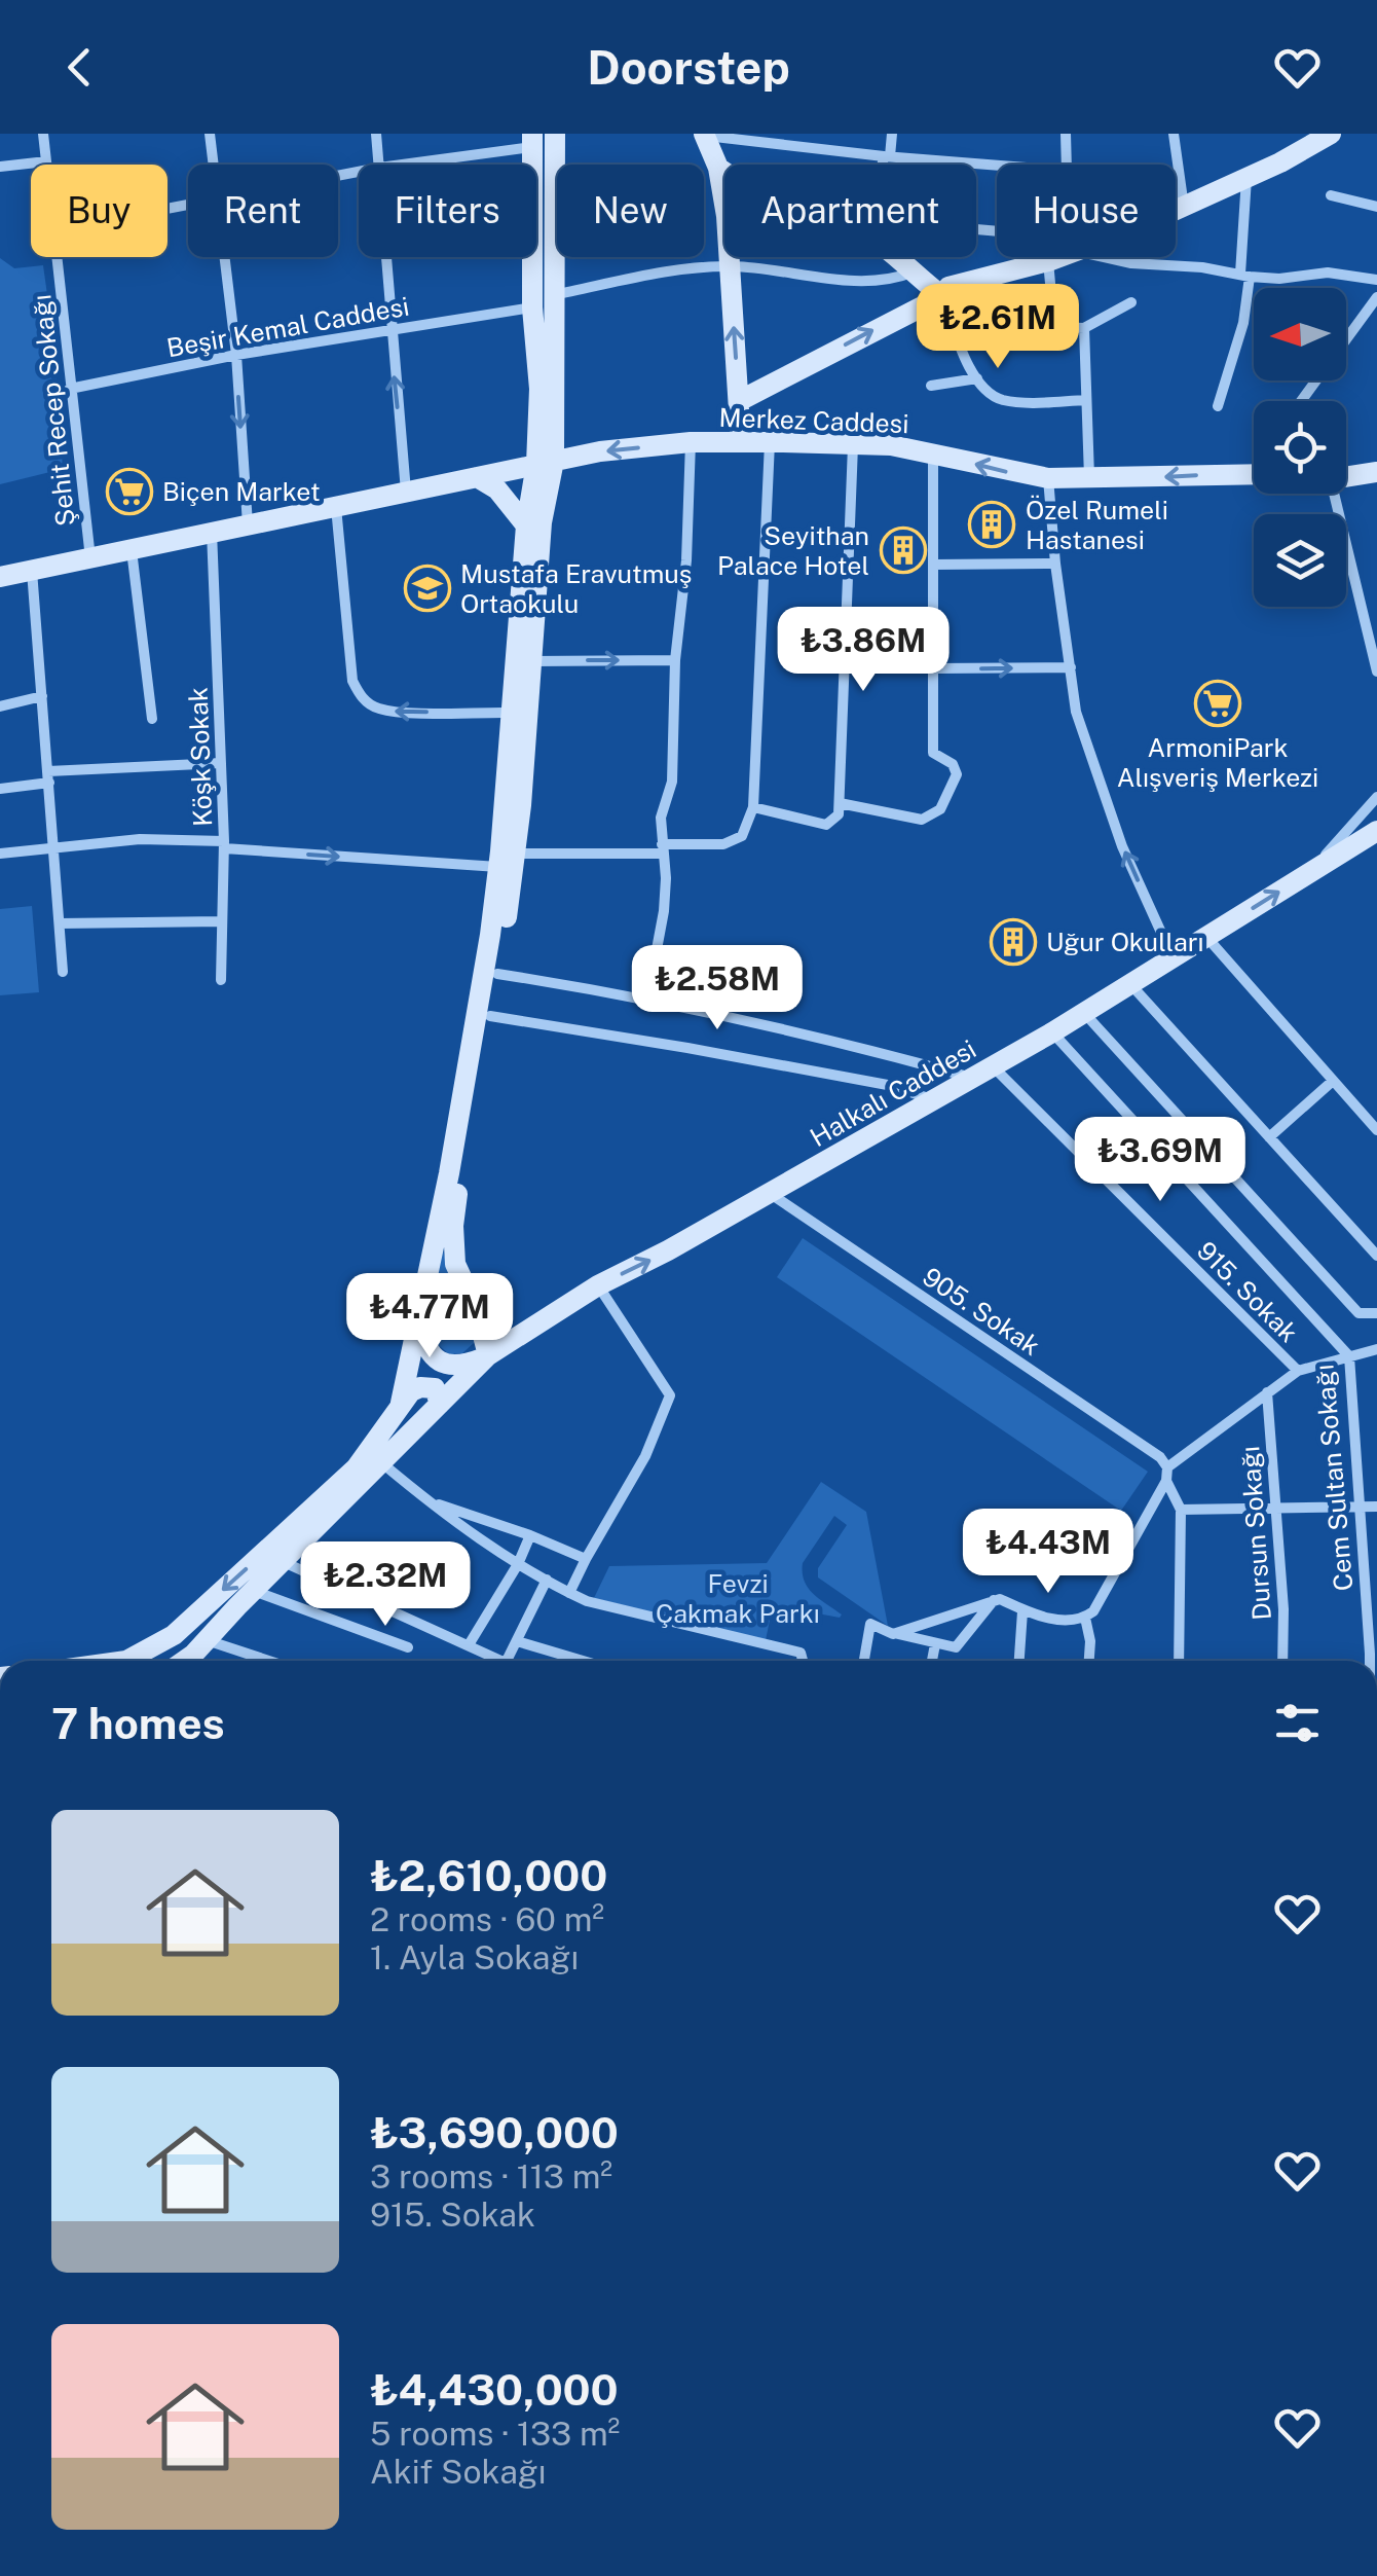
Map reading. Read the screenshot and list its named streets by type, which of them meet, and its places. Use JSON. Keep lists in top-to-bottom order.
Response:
{
  "streets": {
    "main road": ["Merkez Caddesi", "Halkalı Caddesi"],
    "street": [
      "Beşir Kemal Caddesi",
      "Şehit Recep Sokağı",
      "Köşk Sokak",
      "915. Sokak",
      "905. Sokak",
      "Cem Sultan Sokağı",
      "Dursun Sokağı"
    ]
  },
  "crossings": [
    ["Beşir Kemal Caddesi", "Şehit Recep Sokağı"],
    ["Şehit Recep Sokağı", "Merkez Caddesi"],
    ["Merkez Caddesi", "Köşk Sokak"],
    ["Halkalı Caddesi", "915. Sokak"],
    ["Halkalı Caddesi", "905. Sokak"],
    ["Halkalı Caddesi", "Cem Sultan Sokağı"]
  ],
  "parks": ["Fevzi Çakmak Parkı"],
  "places": {
    "supermarket": ["Biçen Market", "ArmoniPark Alışveriş Merkezi"],
    "building": ["Özel Rumeli Hastanesi", "Seyithan Palace Hotel", "Uğur Okulları"],
    "school or university": ["Mustafa Eravutmuş Ortaokulu"]
  },
  "north": "left",
  "page": {
    "header": "Doorstep",
    "chip": [
      "Buy",
      "Rent",
      "Filters",
      "New",
      "Apartment",
      "House"
    ],
    "price": [
      "₺2.61M",
      "₺3.86M",
      "₺2.58M",
      "₺3.69M",
      "₺4.77M",
      "₺4.43M",
      "₺2.32M"
    ],
    "heading": "7 homes",
    "list": [
      {
        "name": "₺2,610,000",
        "note": "2 rooms · 60 m² · 1. Ayla Sokağı"
      },
      {
        "name": "₺3,690,000",
        "note": "3 rooms · 113 m² · 915. Sokak"
      },
      {
        "name": "₺4,430,000",
        "note": "5 rooms · 133 m² · Akif Sokağı"
      }
    ]
  }
}
